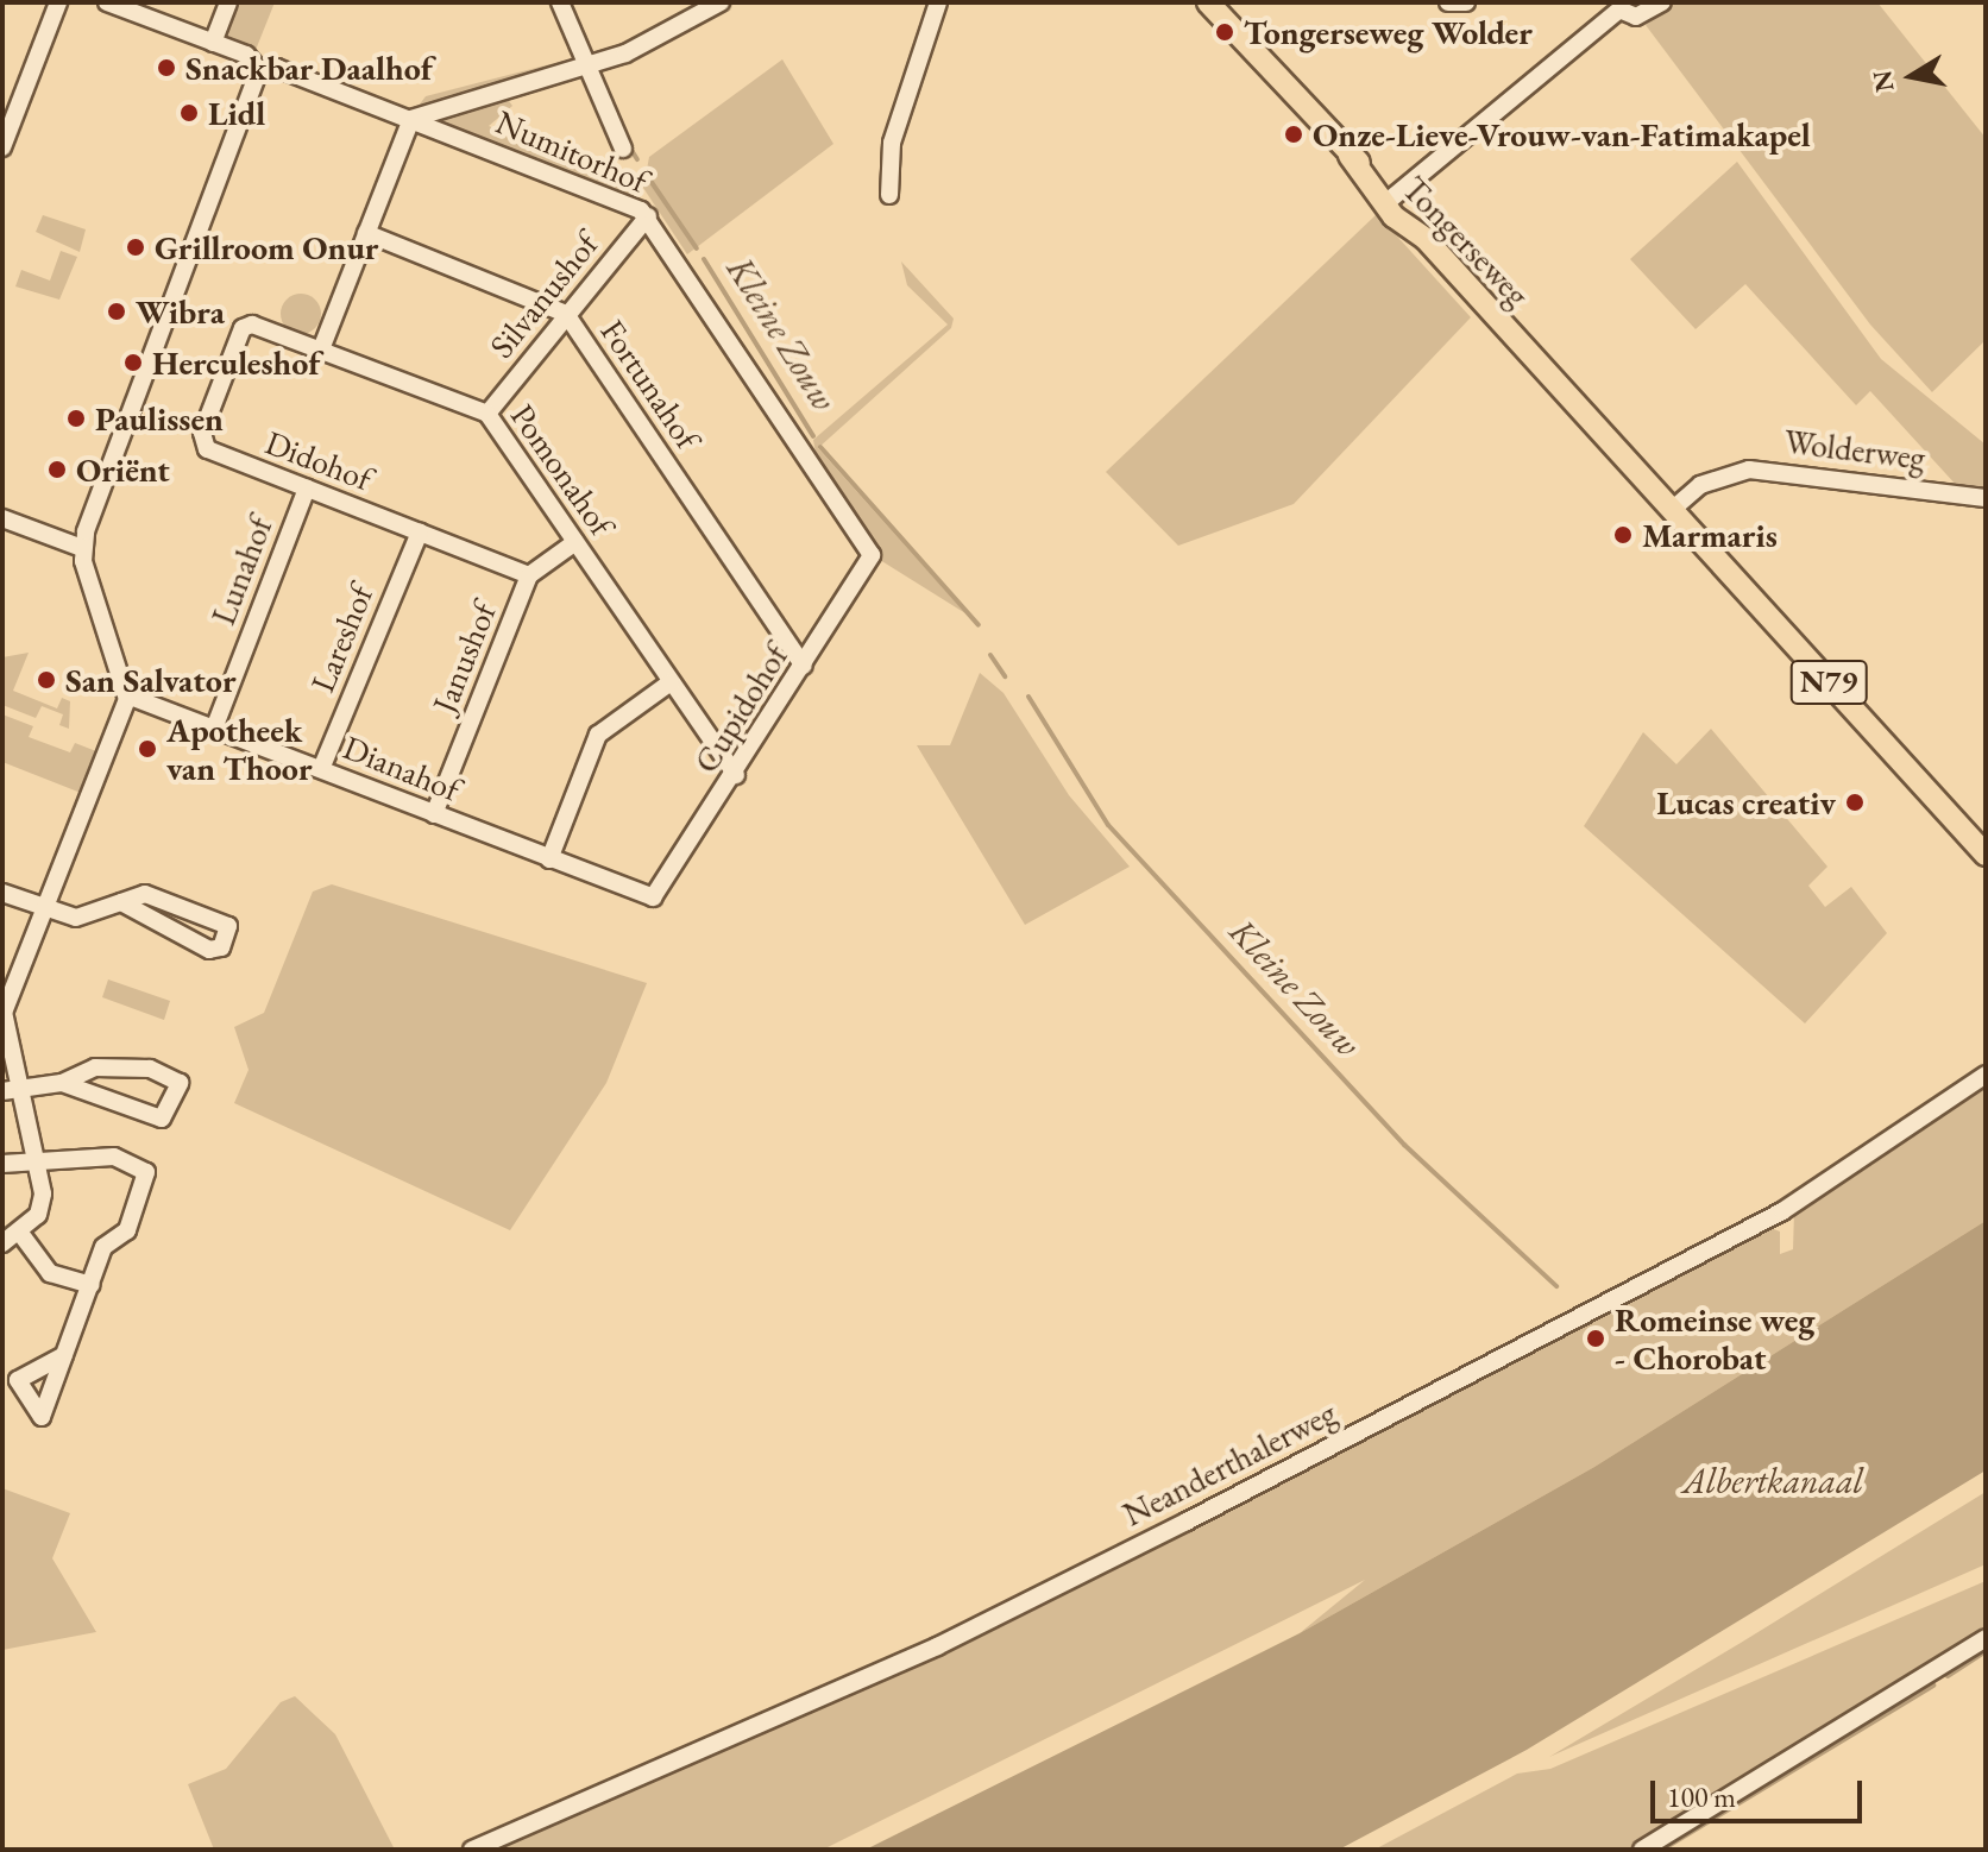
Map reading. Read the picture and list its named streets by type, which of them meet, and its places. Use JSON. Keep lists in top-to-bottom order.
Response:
{
  "streets": {
    "main road": ["Tongerseweg", "N79"],
    "street": [
      "Numitorhof",
      "Silvanushof",
      "Fortunahof",
      "Wolderweg",
      "Didohof",
      "Pomonahof",
      "Lunahof",
      "Lareshof",
      "Janushof",
      "Cupidohof",
      "Dianahof",
      "Neanderthalerweg"
    ]
  },
  "crossings": [
    ["Numitorhof", "Silvanushof"],
    ["Numitorhof", "Cupidohof"],
    ["Tongerseweg", "Wolderweg"],
    ["Tongerseweg", "N79"],
    ["Silvanushof", "Fortunahof"],
    ["Silvanushof", "Pomonahof"],
    ["Fortunahof", "Cupidohof"],
    ["Wolderweg", "N79"],
    ["Didohof", "Pomonahof"],
    ["Didohof", "Lunahof"],
    ["Didohof", "Lareshof"],
    ["Didohof", "Janushof"],
    ["Pomonahof", "Janushof"],
    ["Pomonahof", "Cupidohof"],
    ["Lunahof", "Dianahof"],
    ["Lareshof", "Dianahof"],
    ["Janushof", "Dianahof"],
    ["Cupidohof", "Dianahof"]
  ],
  "water": ["Kleine Zouw", "Albertkanaal"],
  "places": [
    "Tongerseweg Wolder",
    "Snackbar Daalhof",
    "Lidl",
    "Onze-Lieve-Vrouw-van-Fatimakapel",
    "Grillroom Onur",
    "Wibra",
    "Herculeshof",
    "Paulissen",
    "Oriënt",
    "Marmaris",
    "San Salvator",
    "Apotheek van Thoor",
    "Lucas creativ",
    "Romeinse weg - Chorobat"
  ],
  "scale_bar": "100 m",
  "north": "left"
}
